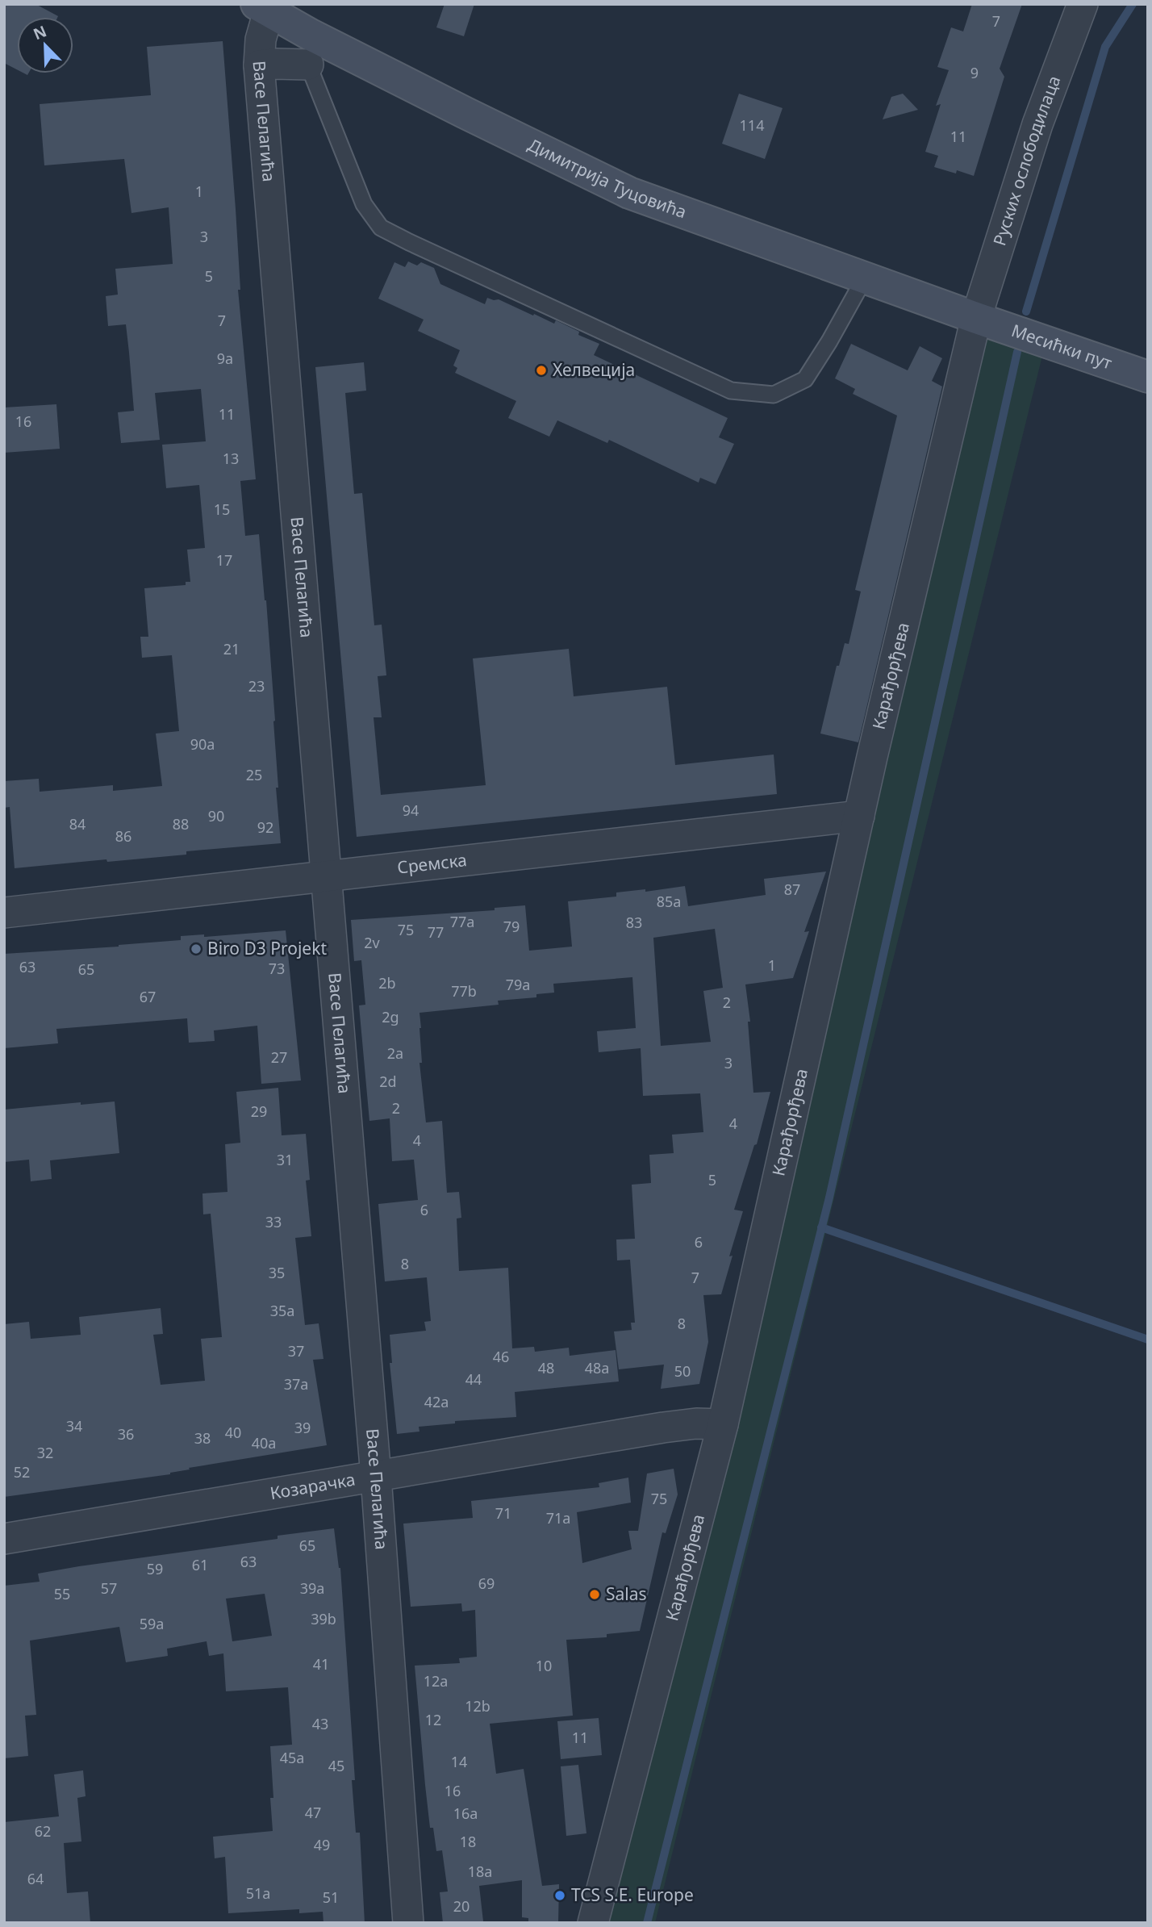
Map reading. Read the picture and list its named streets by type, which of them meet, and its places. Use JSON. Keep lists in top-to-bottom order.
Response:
{
  "streets": {
    "street": [
      "Васе Пелагића",
      "Руских ослободилаца",
      "Димитрија Туцовића",
      "Месићки пут",
      "Карађорђева",
      "Сремска",
      "Козарачка"
    ]
  },
  "crossings": [
    ["Васе Пелагића", "Димитрија Туцовића"],
    ["Васе Пелагића", "Сремска"],
    ["Васе Пелагића", "Козарачка"],
    ["Руских ослободилаца", "Димитрија Туцовића"],
    ["Руских ослободилаца", "Месићки пут"],
    ["Руских ослободилаца", "Карађорђева"],
    ["Димитрија Туцовића", "Месићки пут"],
    ["Димитрија Туцовића", "Карађорђева"],
    ["Месићки пут", "Карађорђева"],
    ["Карађорђева", "Сремска"],
    ["Карађорђева", "Козарачка"]
  ],
  "places": [
    "Хелвеција",
    "Biro D3 Projekt",
    "Salas",
    "TCS S.E. Europe"
  ],
  "house_numbers": [
    "7",
    "9",
    "114",
    "11",
    "1",
    "3",
    "5",
    "7",
    "9a",
    "11",
    "16",
    "13",
    "15",
    "17",
    "21",
    "23",
    "90a",
    "25",
    "94",
    "90",
    "84",
    "88",
    "92",
    "86",
    "87",
    "85a",
    "77a",
    "83",
    "79",
    "75",
    "77",
    "2v",
    "1",
    "63",
    "73",
    "65",
    "2b",
    "79a",
    "77b",
    "67",
    "2",
    "2g",
    "2a",
    "27",
    "3",
    "2d",
    "2",
    "29",
    "4",
    "4",
    "31",
    "5",
    "6",
    "33",
    "6",
    "8",
    "35",
    "7",
    "35a",
    "8",
    "37",
    "46",
    "48",
    "48a",
    "50",
    "44",
    "37a",
    "42a",
    "34",
    "39",
    "40",
    "36",
    "38",
    "40a",
    "32",
    "52",
    "75",
    "71",
    "71a",
    "65",
    "63",
    "61",
    "59",
    "69",
    "57",
    "39a",
    "55",
    "39b",
    "59a",
    "41",
    "10",
    "12a",
    "12b",
    "12",
    "43",
    "11",
    "45a",
    "14",
    "45",
    "16",
    "47",
    "16a",
    "62",
    "18",
    "49",
    "18a",
    "64",
    "51a",
    "51",
    "20"
  ],
  "north": "top left"
}
